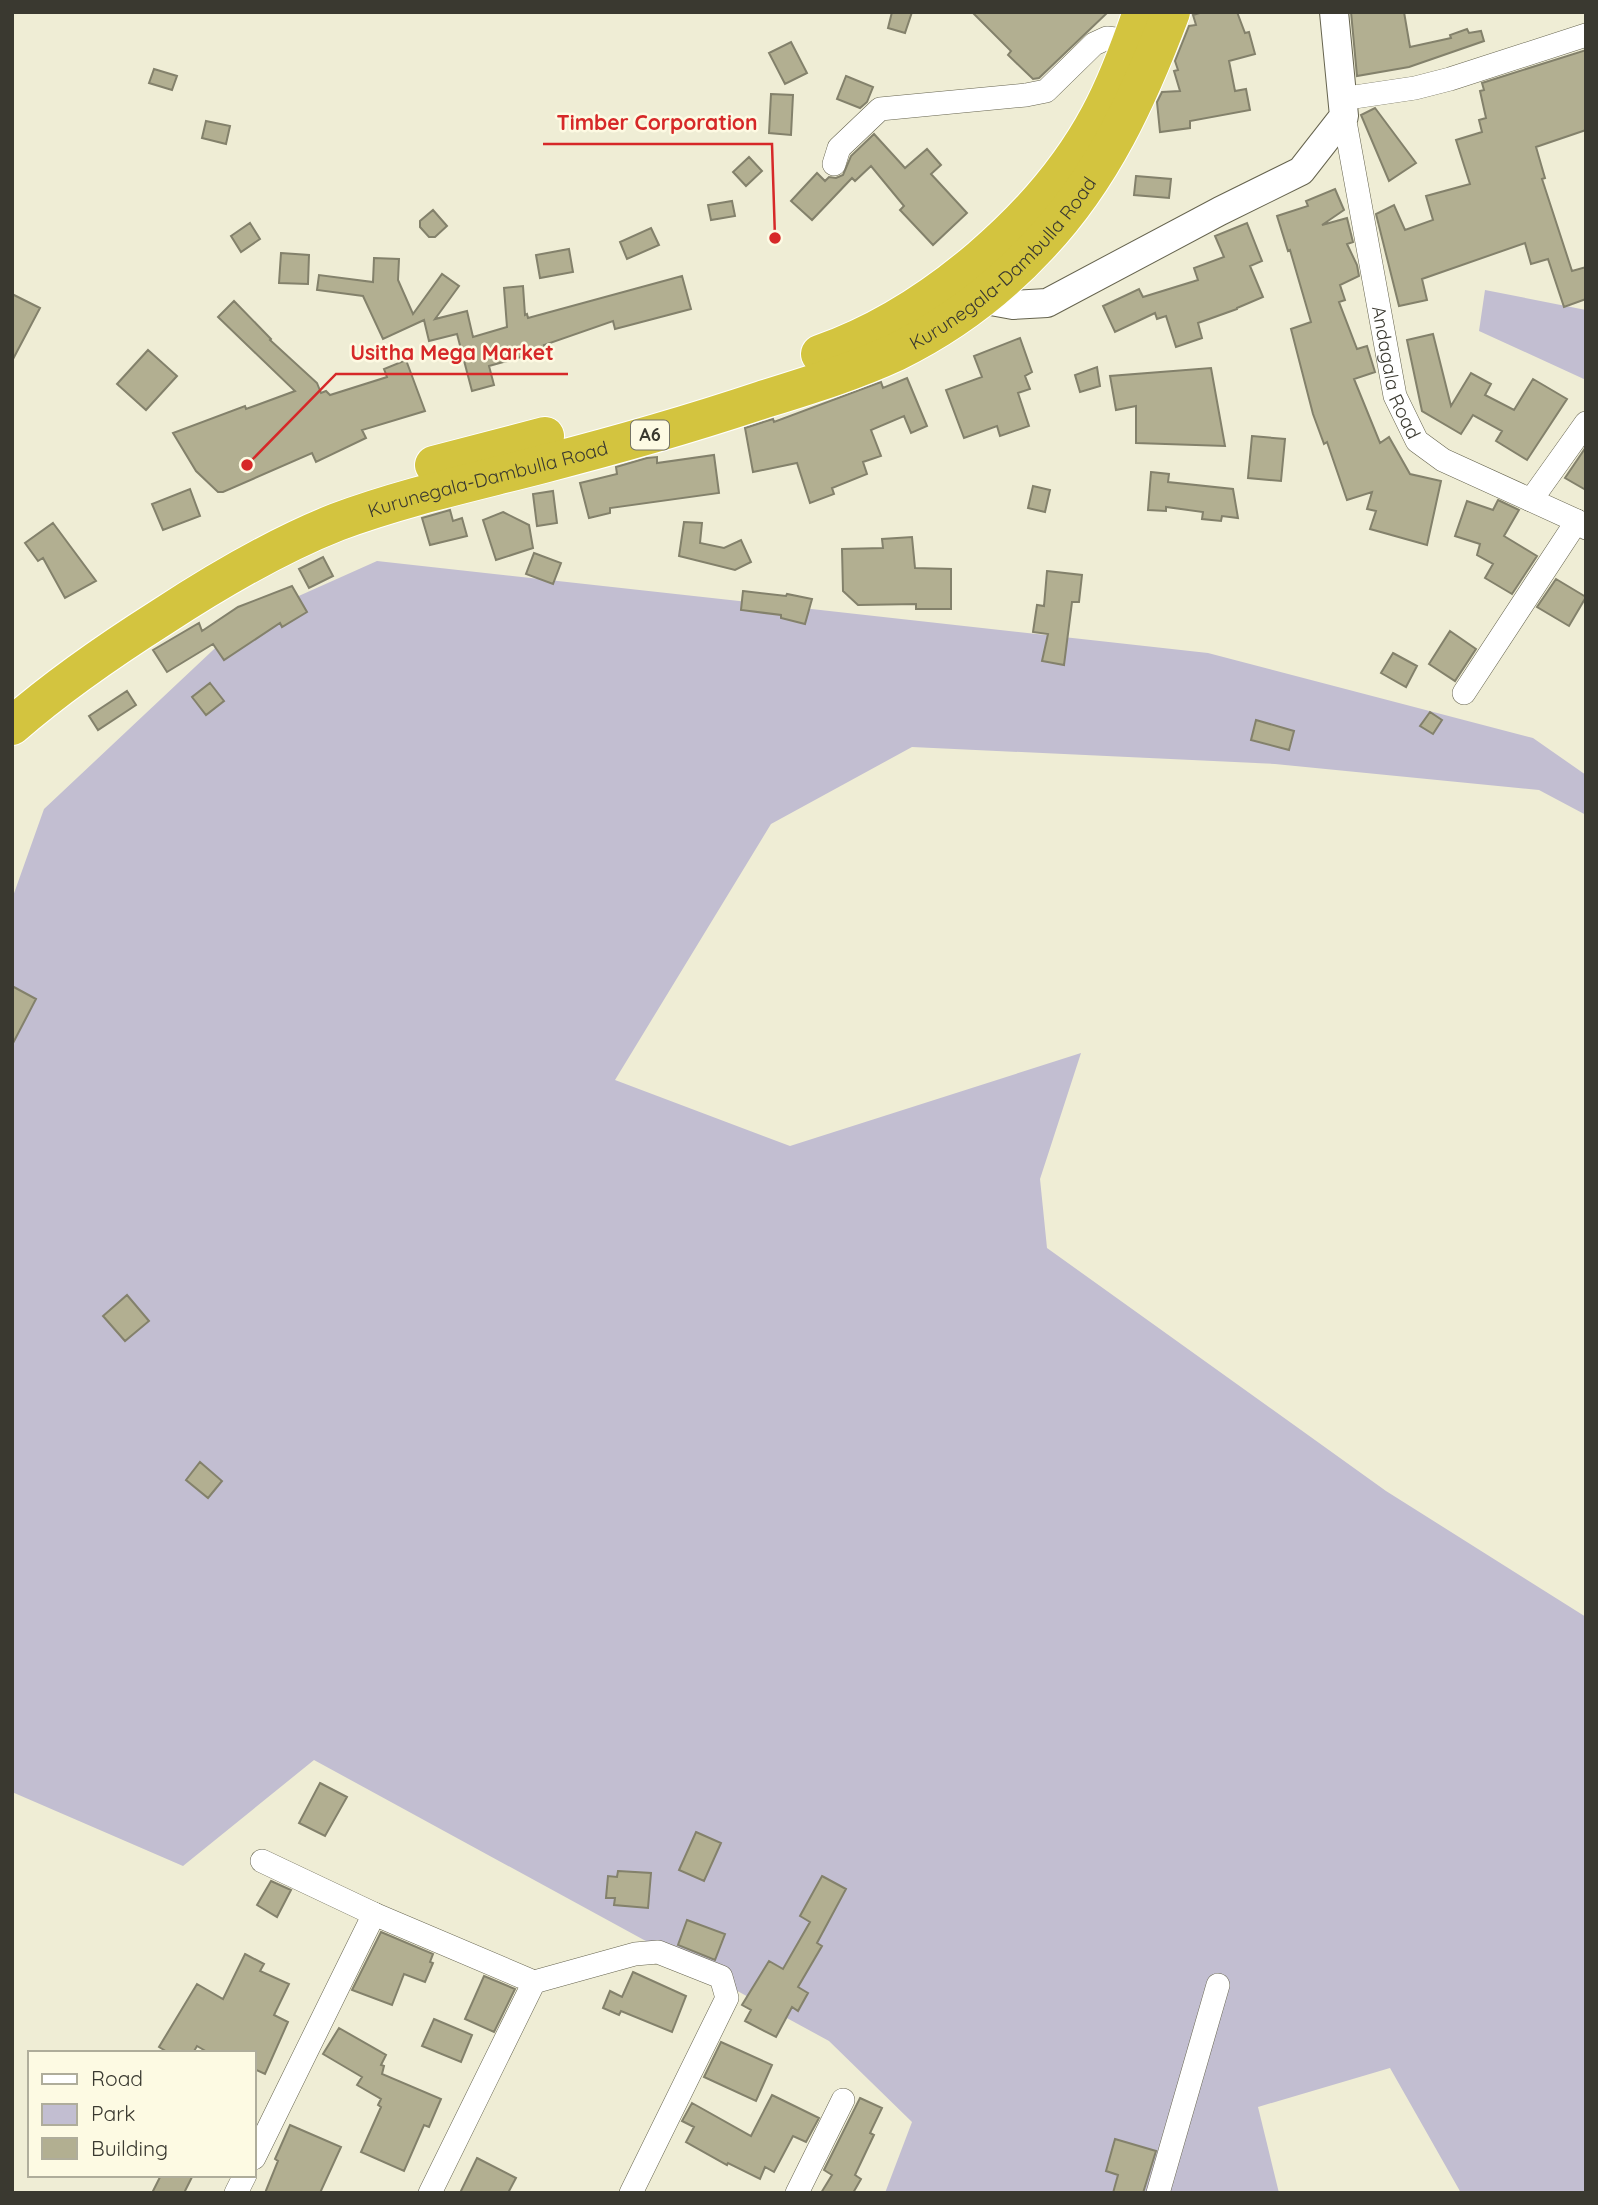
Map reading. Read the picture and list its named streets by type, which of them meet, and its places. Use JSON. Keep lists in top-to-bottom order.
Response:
{
  "streets": {
    "highway": ["Kurunegala-Dambulla Road", "A6"],
    "street": ["Andagala Road"]
  },
  "places": ["Timber Corporation", "Usitha Mega Market"],
  "legend": ["Road", "Park", "Building"]
}
